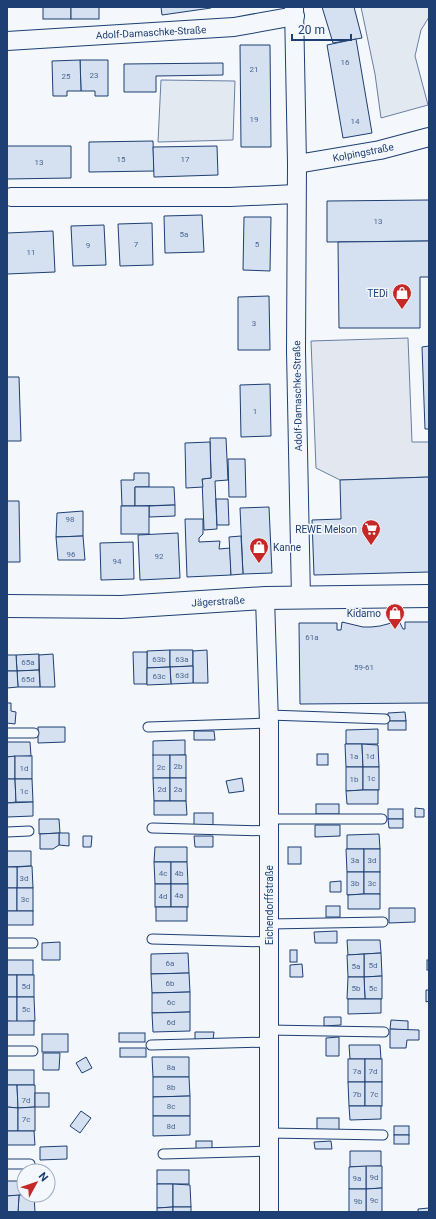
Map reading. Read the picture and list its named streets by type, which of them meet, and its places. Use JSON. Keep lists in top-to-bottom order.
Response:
{
  "streets": {
    "street": [
      "Adolf-Damaschke-Straße",
      "Kolpingstraße",
      "Jägerstraße",
      "Eichendorffstraße"
    ]
  },
  "crossings": [
    ["Adolf-Damaschke-Straße", "Kolpingstraße"],
    ["Adolf-Damaschke-Straße", "Jägerstraße"],
    ["Jägerstraße", "Eichendorffstraße"]
  ],
  "places": {
    "shop": ["TEDi", "Kanne", "Kidamo"],
    "supermarket": ["REWE Melson"]
  },
  "house_numbers": [
    "16",
    "21",
    "23",
    "25",
    "19",
    "14",
    "15",
    "17",
    "13",
    "13",
    "5a",
    "7",
    "5",
    "9",
    "11",
    "3",
    "1",
    "98",
    "96",
    "92",
    "94",
    "61a",
    "63b",
    "63a",
    "65a",
    "59-61",
    "63d",
    "63c",
    "65d",
    "1a",
    "1d",
    "2b",
    "2c",
    "1d",
    "1c",
    "1b",
    "2d",
    "2a",
    "1c",
    "3a",
    "3d",
    "4c",
    "4b",
    "3d",
    "3b",
    "3c",
    "4a",
    "4d",
    "3c",
    "6a",
    "5d",
    "5a",
    "6b",
    "5d",
    "5b",
    "5c",
    "6c",
    "5c",
    "6d",
    "8a",
    "7a",
    "7d",
    "8b",
    "7b",
    "7c",
    "7d",
    "8c",
    "7c",
    "8d",
    "9d",
    "9a",
    "9c",
    "9b"
  ],
  "scale_bar": "20 m",
  "north": "top right"
}
